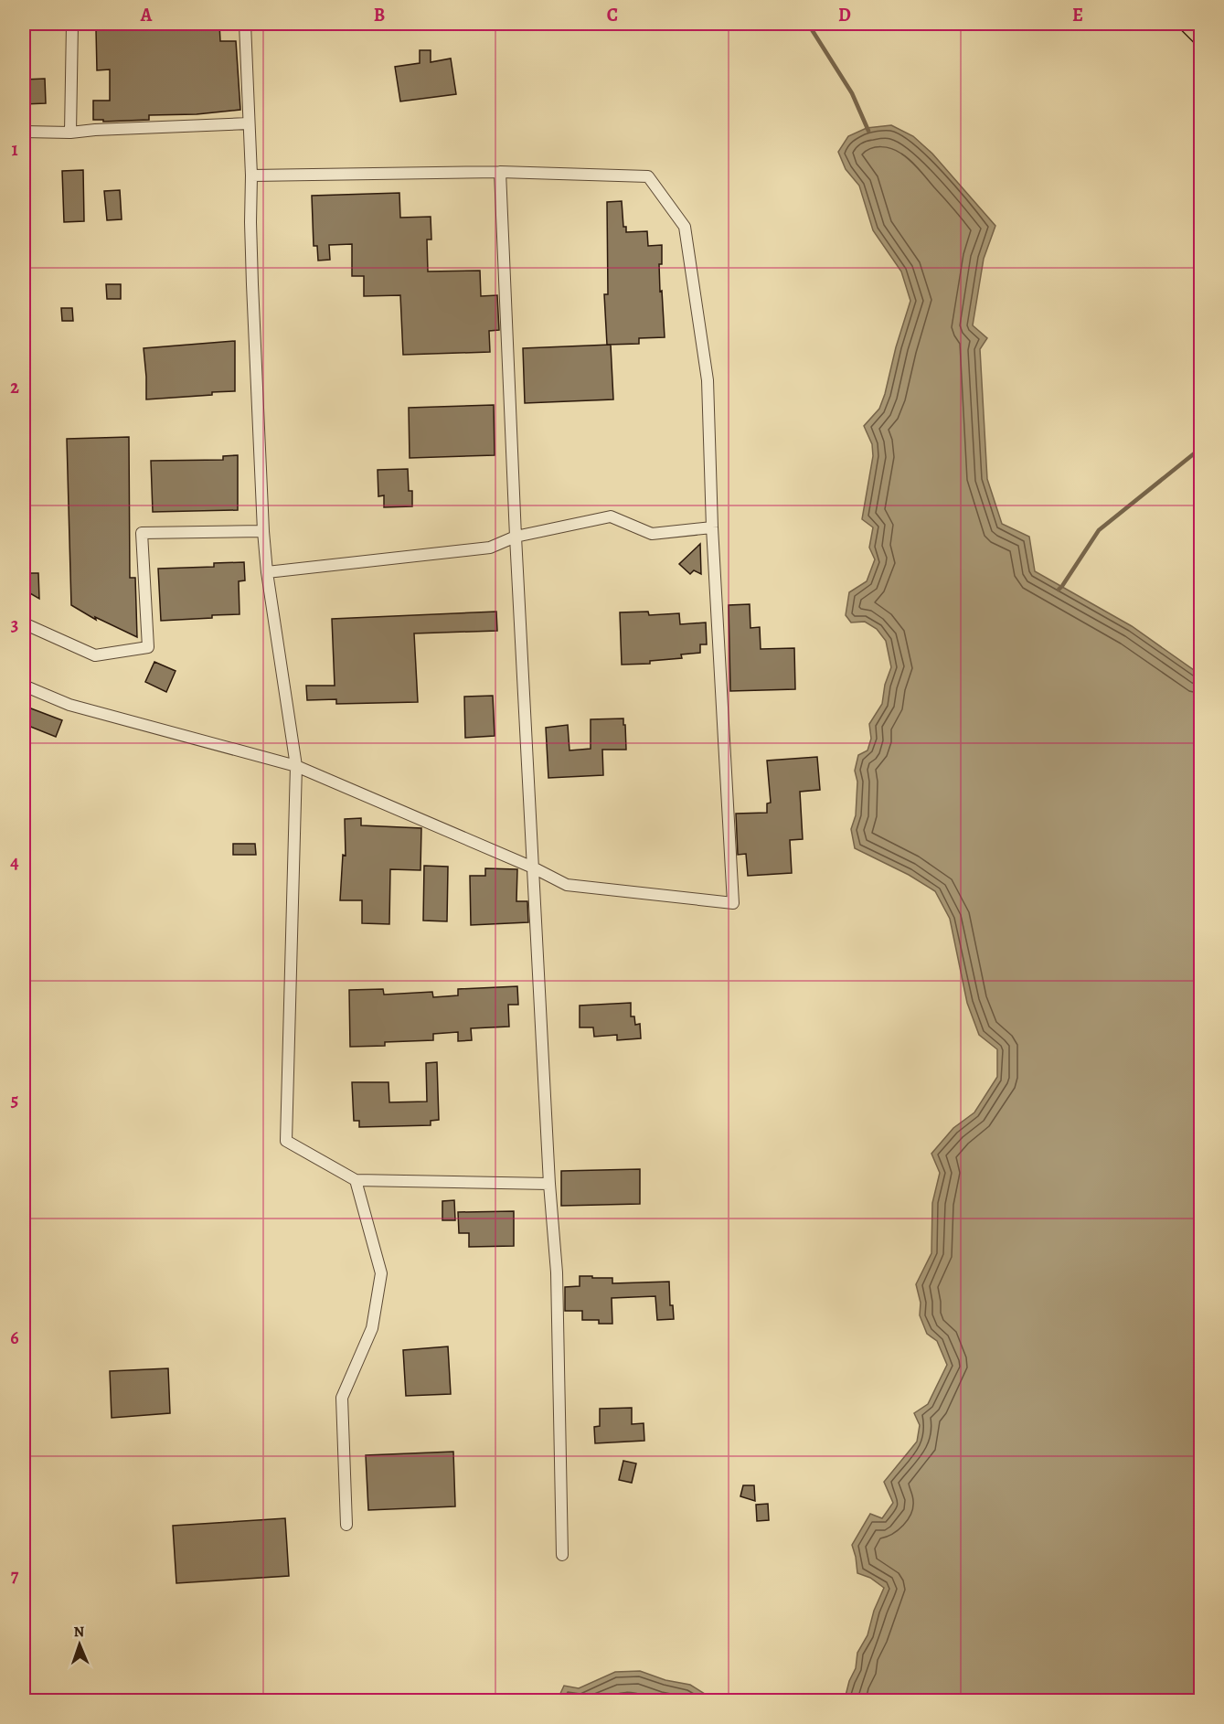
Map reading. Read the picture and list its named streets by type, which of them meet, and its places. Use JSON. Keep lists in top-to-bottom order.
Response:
{
  "north": "top",
  "grid": {
    "columns": [
      "A",
      "B",
      "C",
      "D",
      "E"
    ],
    "rows": [
      "1",
      "2",
      "3",
      "4",
      "5",
      "6",
      "7"
    ]
  }
}
